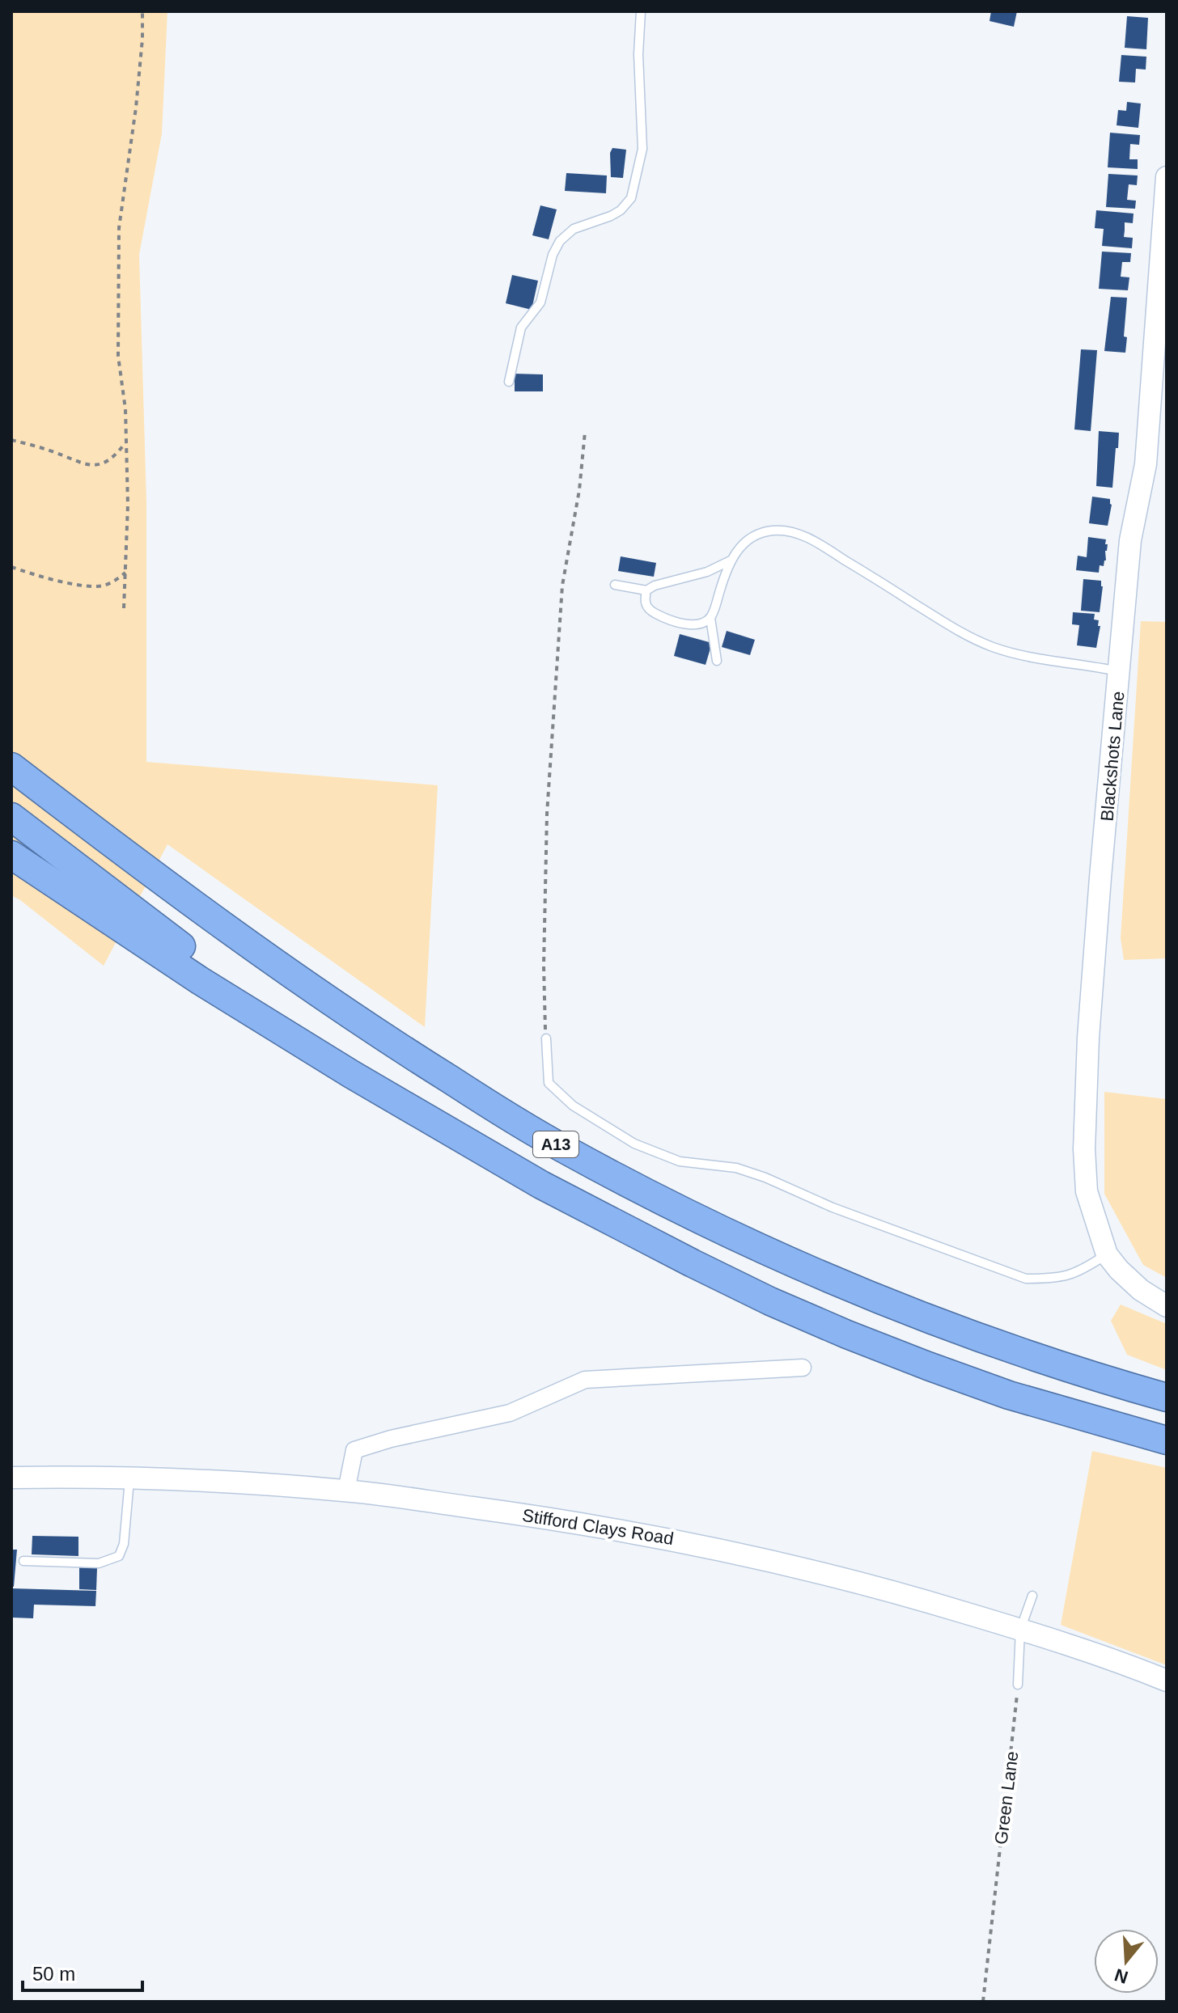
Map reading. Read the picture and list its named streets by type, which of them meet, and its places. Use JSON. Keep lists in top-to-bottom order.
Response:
{
  "streets": {
    "highway": ["A13"],
    "street": ["Blackshots Lane", "Stifford Clays Road"],
    "path": ["Green Lane"]
  },
  "scale_bar": "50 m",
  "north": "bottom"
}
